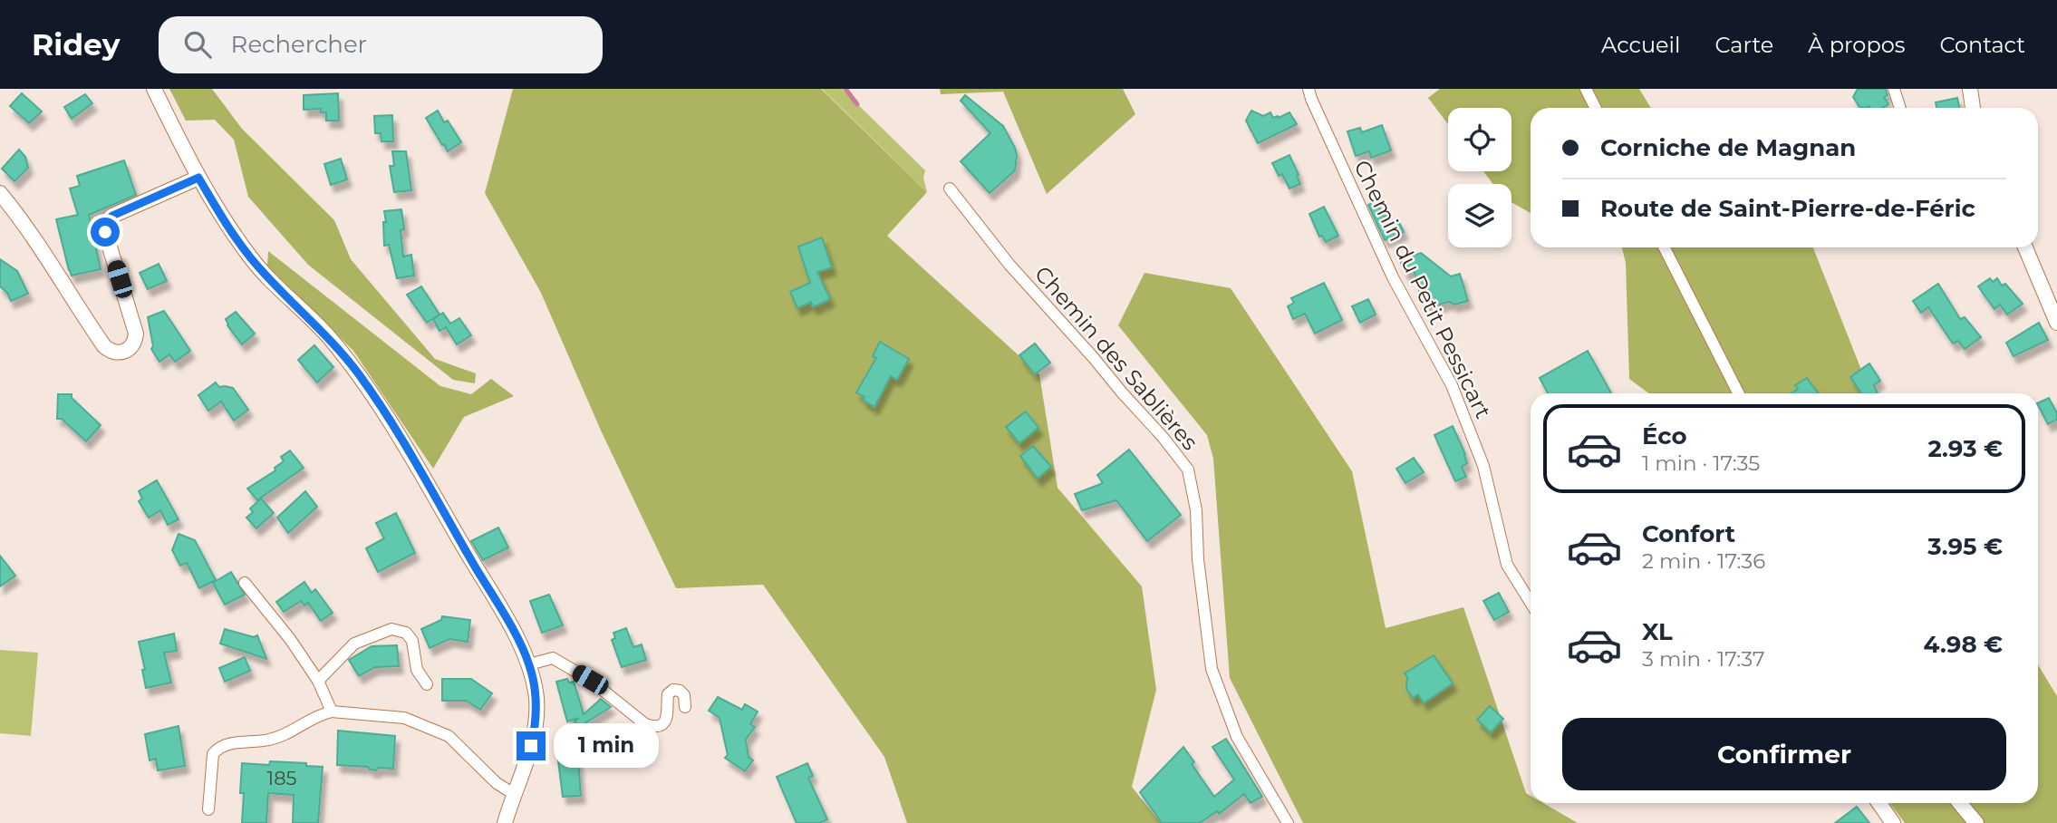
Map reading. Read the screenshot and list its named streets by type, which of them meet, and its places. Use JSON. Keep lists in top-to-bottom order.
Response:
{
  "streets": {
    "street": ["Chemin du Petit Pessicart", "Chemin des Sablières"]
  },
  "house_numbers": ["185"],
  "page": {
    "header": "Ridey",
    "search": "Rechercher",
    "nav": [
      "Accueil",
      "Carte",
      "À propos",
      "Contact"
    ],
    "banner": ["Corniche de Magnan", "Route de Saint-Pierre-de-Féric"],
    "list": [
      {
        "name": "Éco",
        "note": "1 min · 17:35",
        "value": "2.93 €"
      },
      {
        "name": "Confort",
        "note": "2 min · 17:36",
        "value": "3.95 €"
      },
      {
        "name": "XL",
        "note": "3 min · 17:37",
        "value": "4.98 €"
      }
    ],
    "buttons": "Confirmer",
    "bubble": "1 min"
  }
}
